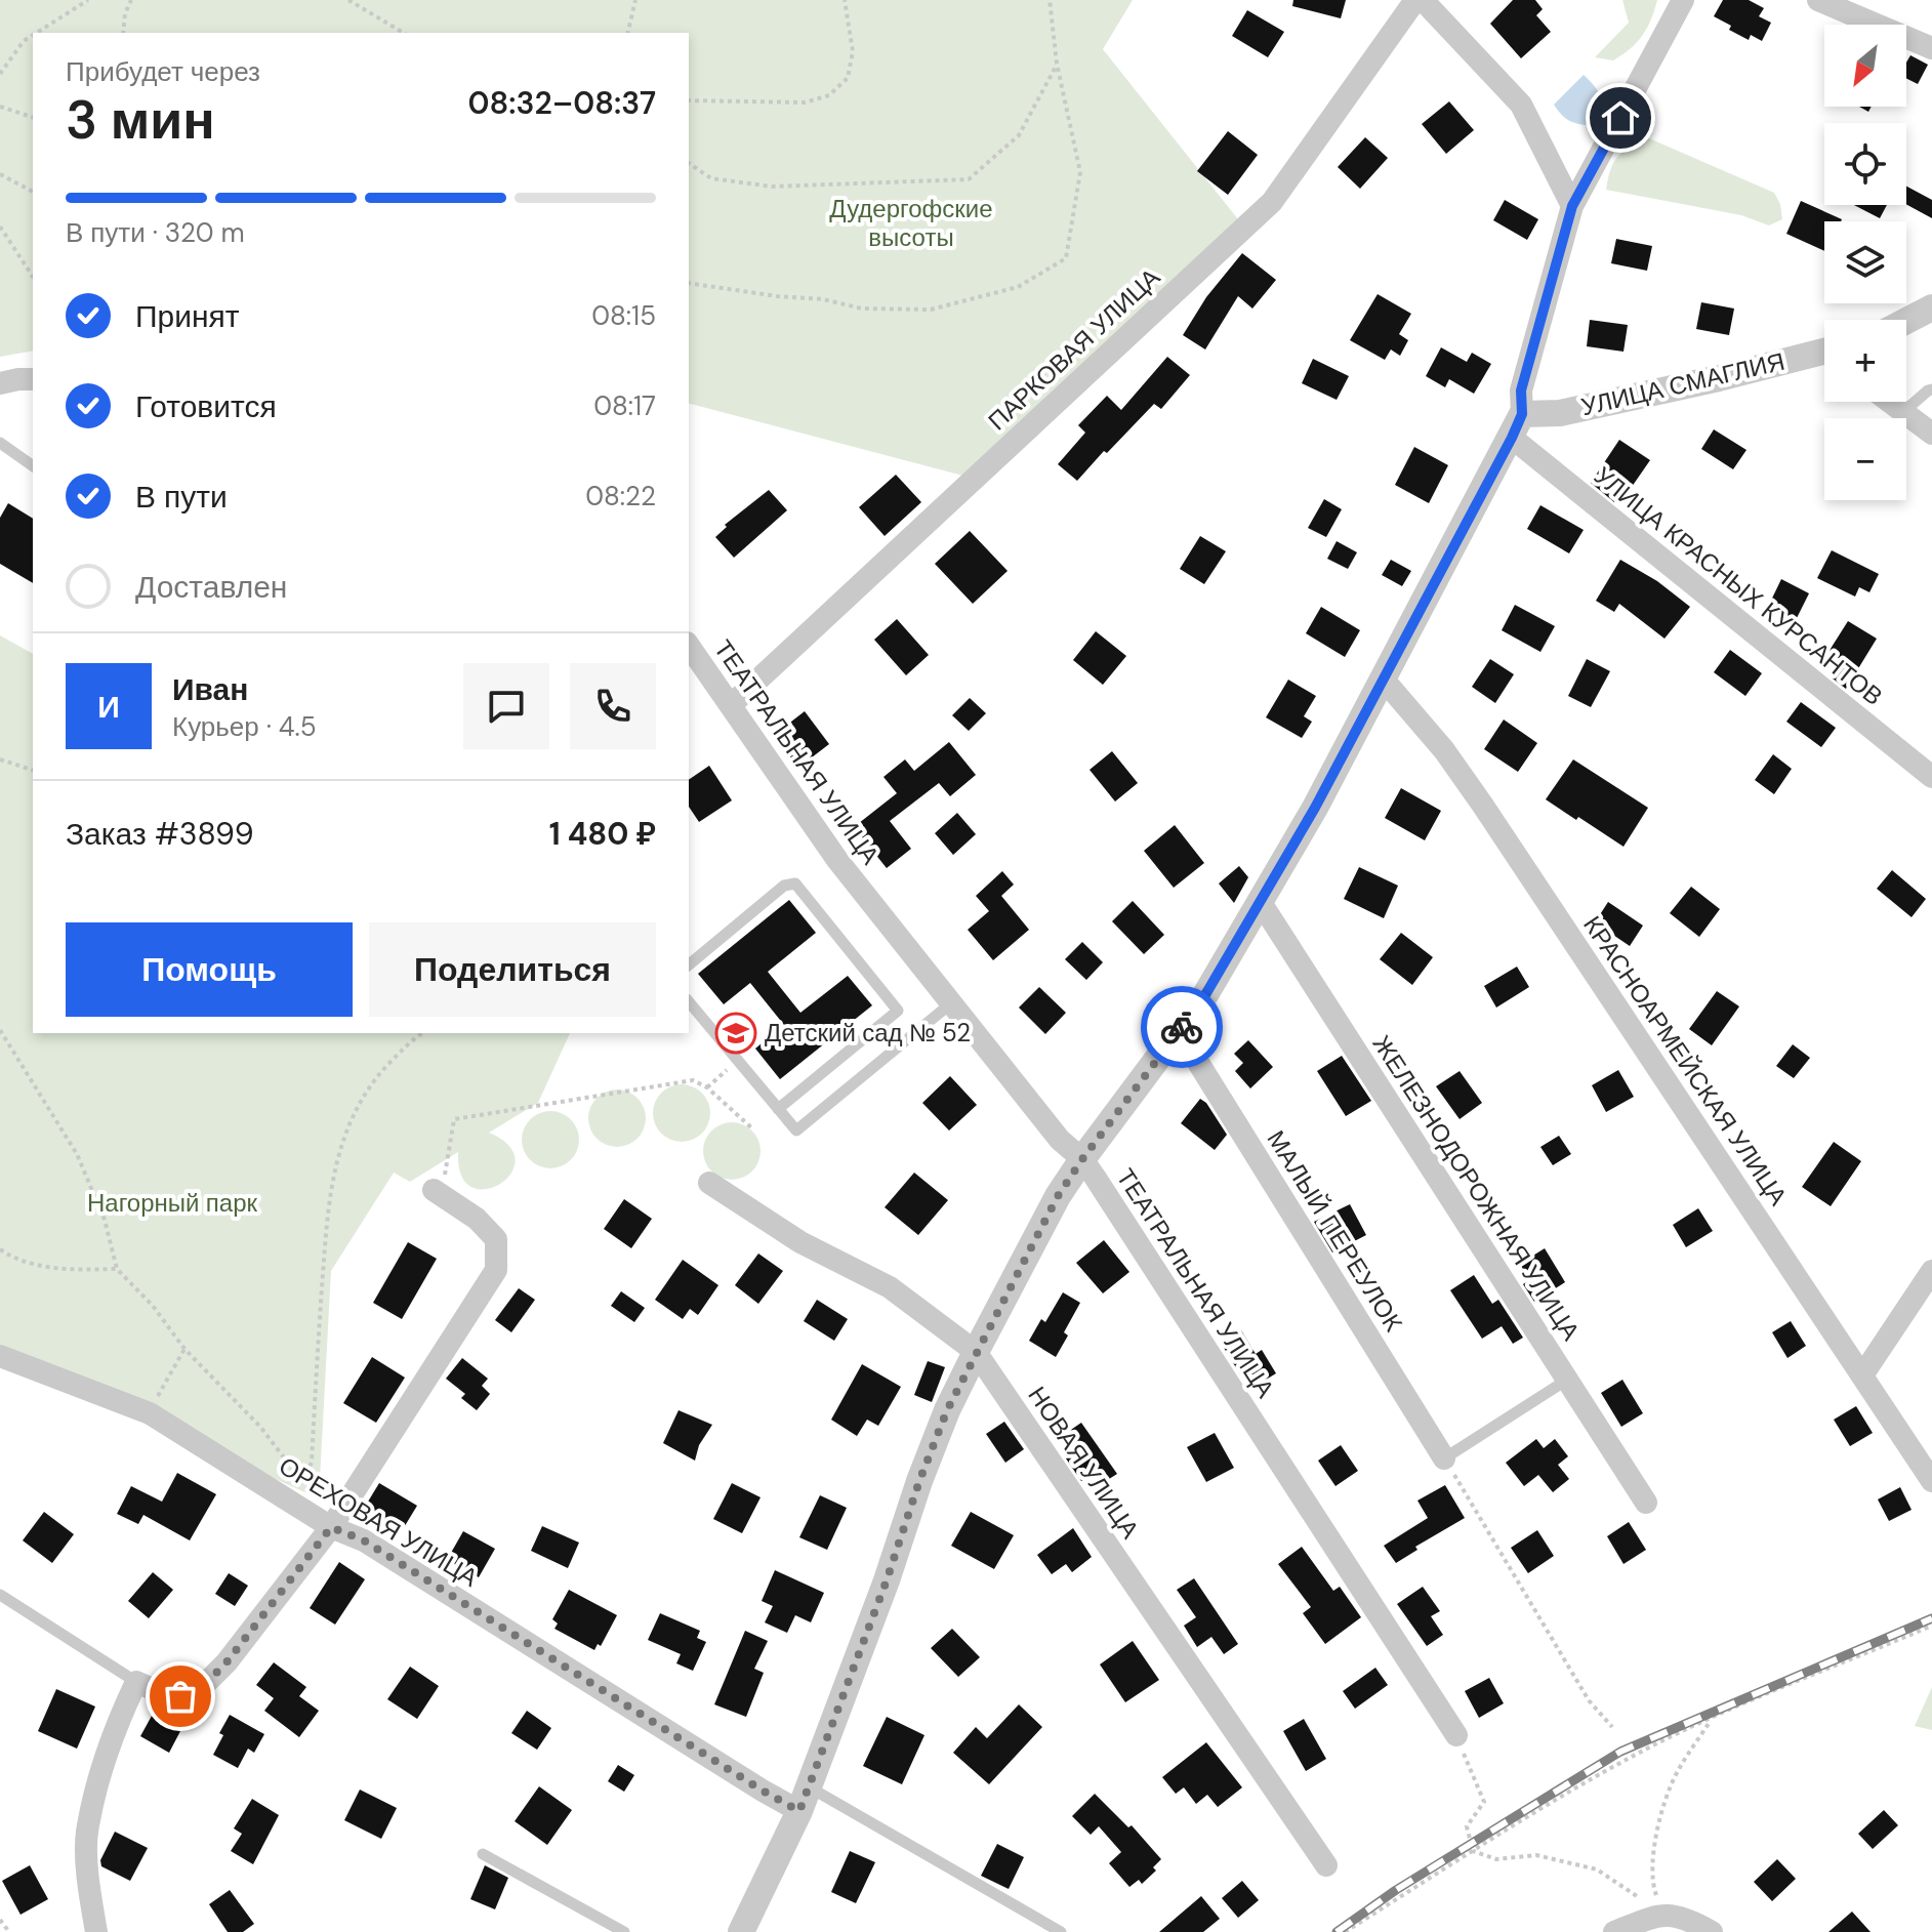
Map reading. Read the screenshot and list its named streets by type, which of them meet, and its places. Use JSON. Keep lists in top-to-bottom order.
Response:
{
  "streets": {
    "street": [
      "ПАРКОВАЯ УЛИЦА",
      "УЛИЦА СМАГЛИЯ",
      "УЛИЦА КРАСНЫХ КУРСАНТОВ",
      "ТЕАТРАЛЬНАЯ УЛИЦА",
      "КРАСНОАРМЕЙСКАЯ УЛИЦА",
      "ЖЕЛЕЗНОДОРОЖНАЯ УЛИЦА",
      "МАЛЫЙ ПЕРЕУЛОК",
      "НОВАЯ УЛИЦА",
      "ОРЕХОВАЯ УЛИЦА"
    ]
  },
  "crossings": [
    ["ПАРКОВАЯ УЛИЦА", "ТЕАТРАЛЬНАЯ УЛИЦА"],
    ["УЛИЦА СМАГЛИЯ", "УЛИЦА КРАСНЫХ КУРСАНТОВ"]
  ],
  "parks": ["Дудергофские высоты", "Нагорный парк"],
  "places": {
    "school or university": ["Детский сад № 52"]
  },
  "north": "bottom left",
  "page": {
    "map_buttons": ["+", "−"],
    "heading": ["3 мин", "Прибудет через", "08:32–08:37"],
    "panel": [
      "Иван",
      "Курьер · 4.5",
      "Заказ #3899",
      "1 480 ₽"
    ],
    "bar": "В пути · 320 m",
    "list": [
      ["Принят", "08:15"],
      ["Готовится", "08:17"],
      ["В пути", "08:22"],
      "Доставлен"
    ],
    "round": "И",
    "buttons": ["Помощь", "Поделиться"]
  }
}
